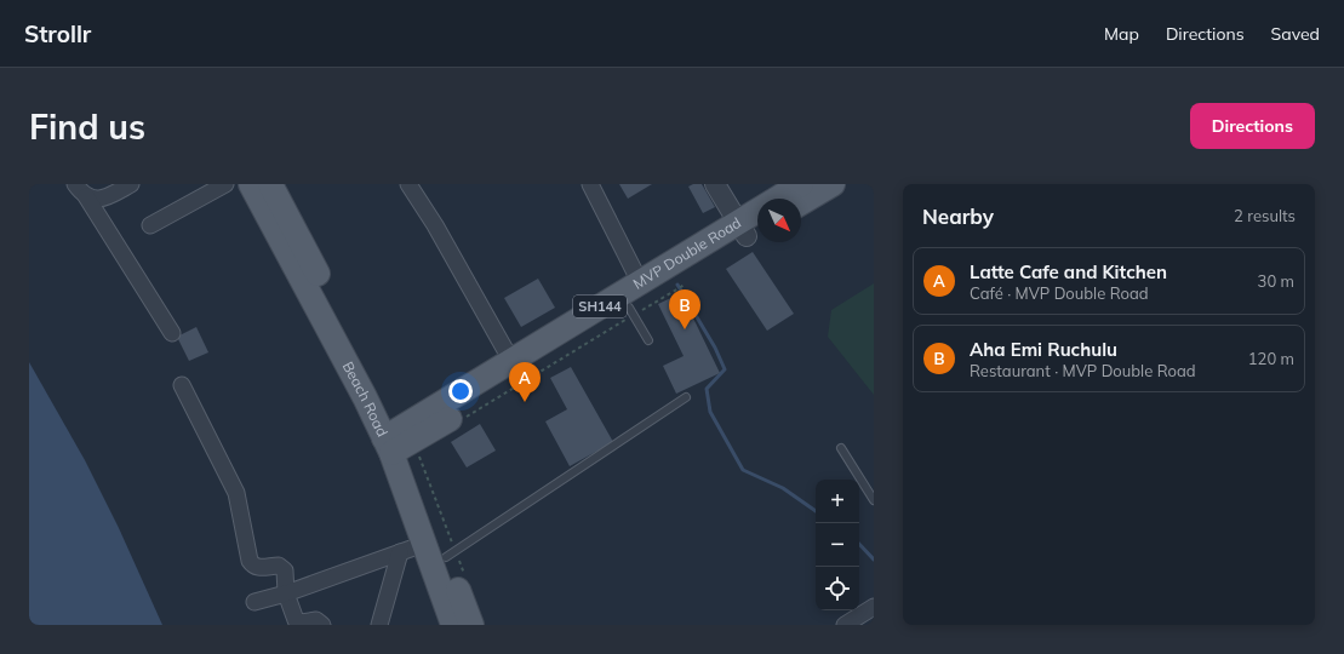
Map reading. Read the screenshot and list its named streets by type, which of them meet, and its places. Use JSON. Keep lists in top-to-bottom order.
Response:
{
  "streets": {
    "main road": ["MVP Double Road", "SH144", "Beach Road"]
  },
  "crossings": [
    ["MVP Double Road", "Beach Road"]
  ],
  "north": "bottom right",
  "page": {
    "header": "Strollr",
    "nav": ["Map", "Directions", "Saved"],
    "buttons": "Directions",
    "title": "Find us",
    "heading": ["Nearby", "2 results"],
    "list": [
      {
        "mark": "A",
        "name": "Latte Cafe and Kitchen",
        "note": "Café · MVP Double Road",
        "value": "30 m"
      },
      {
        "mark": "B",
        "name": "Aha Emi Ruchulu",
        "note": "Restaurant · MVP Double Road",
        "value": "120 m"
      }
    ],
    "pins": ["B", "A"],
    "map_buttons": ["+", "−"]
  }
}
